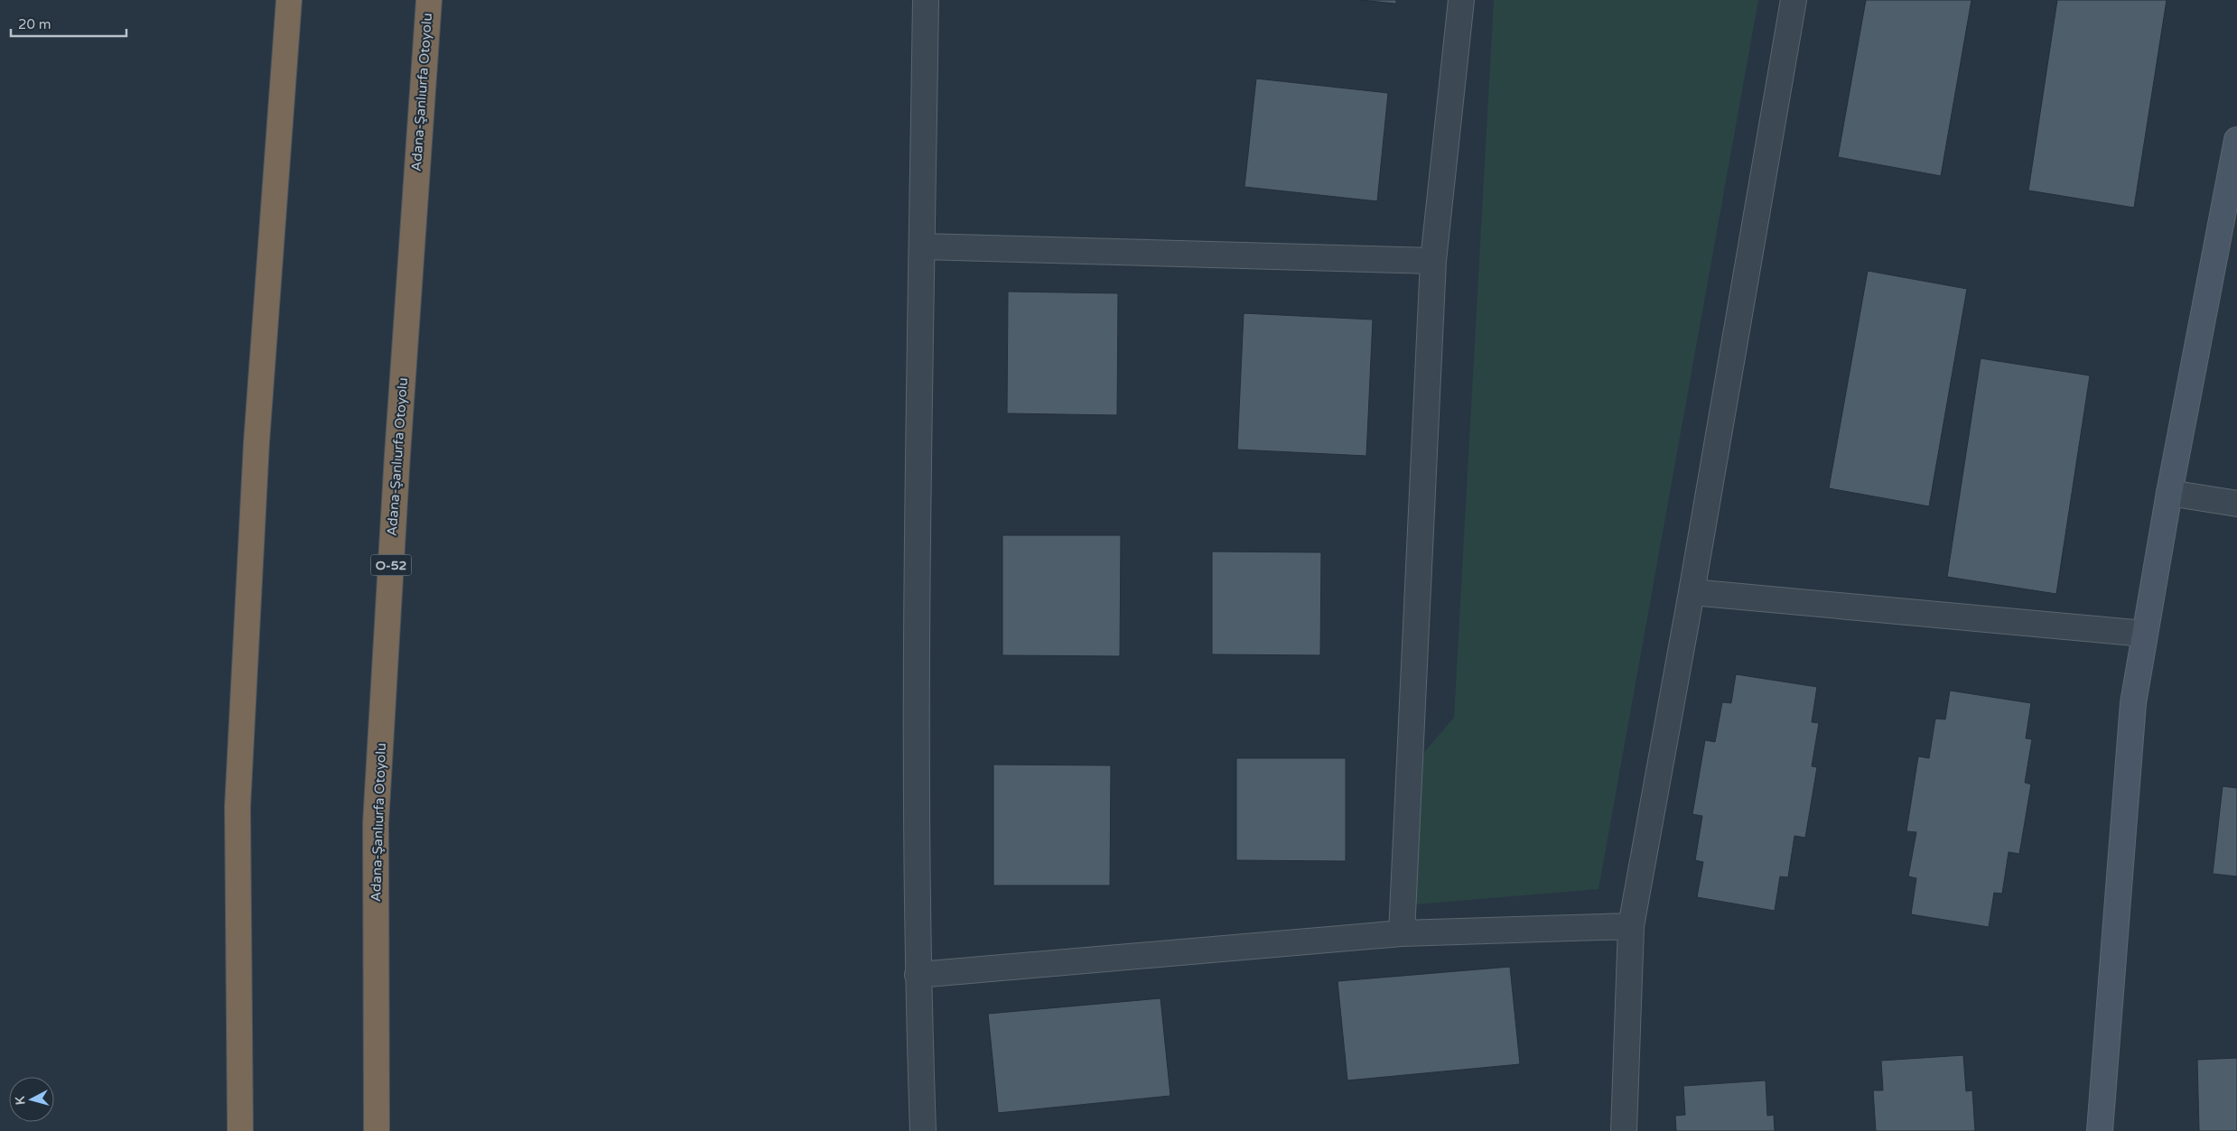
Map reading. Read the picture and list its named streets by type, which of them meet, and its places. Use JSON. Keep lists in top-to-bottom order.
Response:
{
  "streets": {
    "highway": ["Adana-Şanlıurfa Otoyolu", "O-52"]
  },
  "scale_bar": "20 m",
  "north": "left"
}
